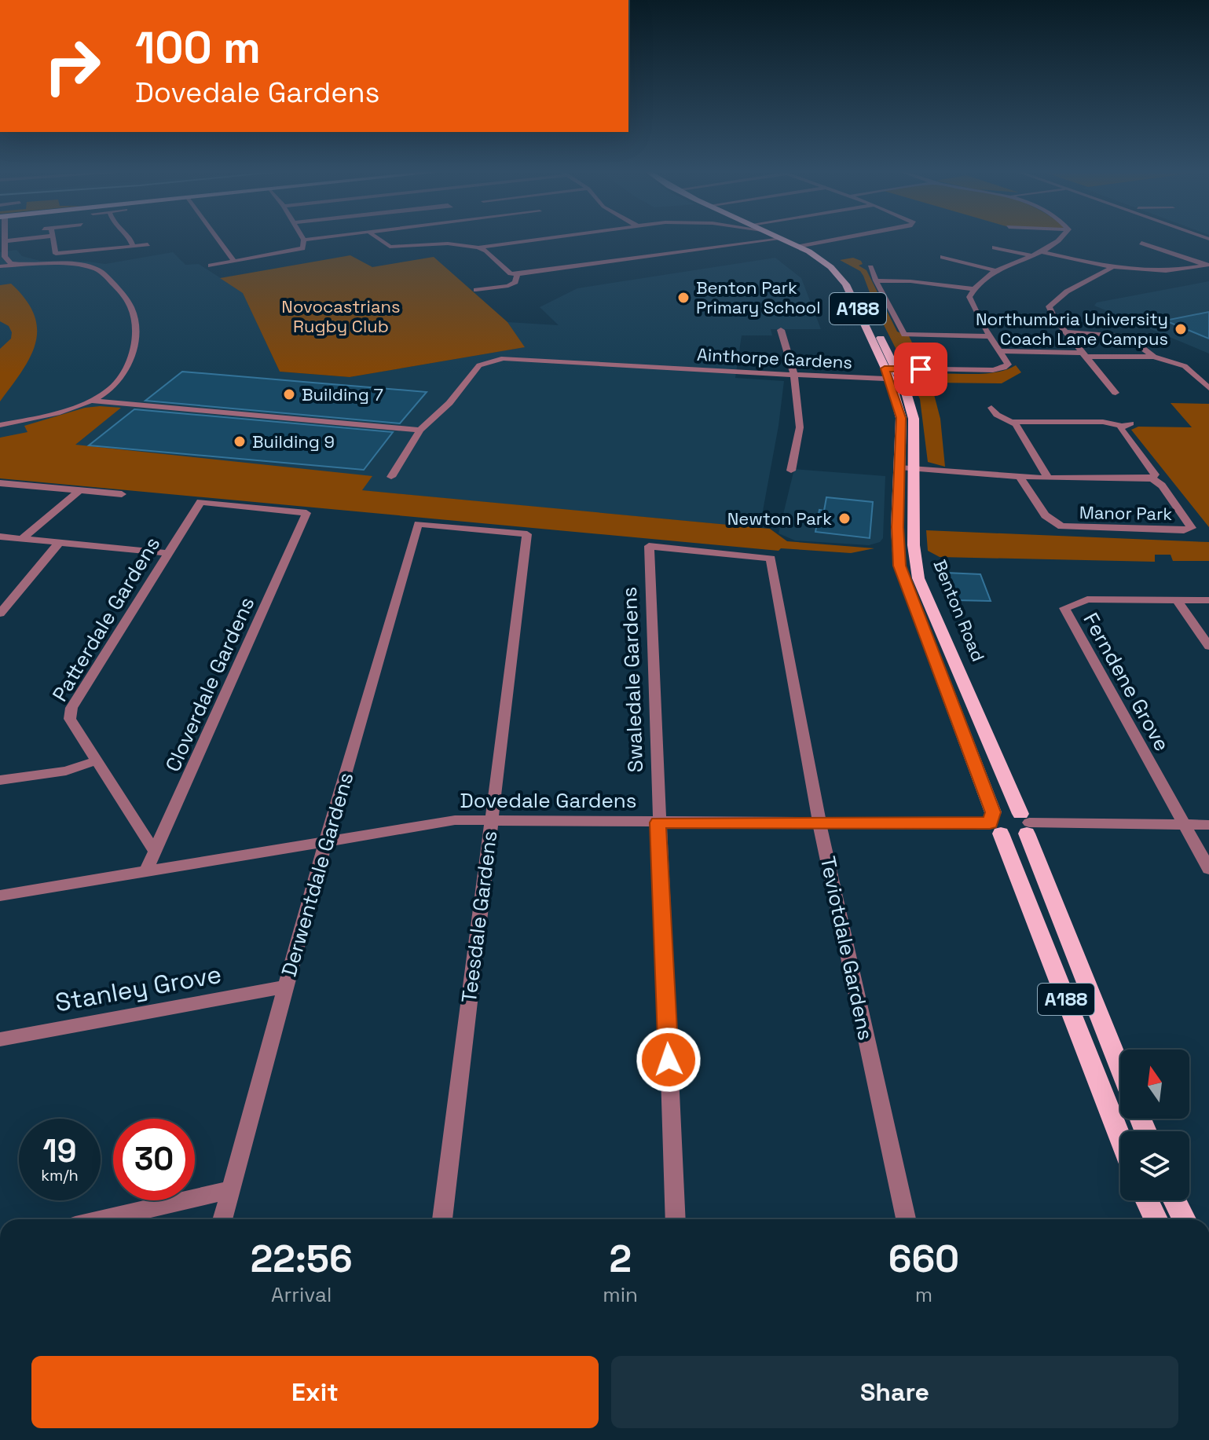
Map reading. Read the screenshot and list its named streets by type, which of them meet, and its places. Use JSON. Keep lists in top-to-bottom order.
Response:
{
  "streets": {
    "main road": ["A188", "Benton Road"],
    "street": [
      "Ainthorpe Gardens",
      "Manor Park",
      "Patterdale Gardens",
      "Swaledale Gardens",
      "Ferndene Grove",
      "Cloverdale Gardens",
      "Dovedale Gardens",
      "Derwentdale Gardens",
      "Teesdale Gardens",
      "Teviotdale Gardens",
      "Stanley Grove"
    ]
  },
  "crossings": [
    ["Ainthorpe Gardens", "Benton Road"],
    ["Manor Park", "Benton Road"],
    ["Benton Road", "Dovedale Gardens"],
    ["Patterdale Gardens", "Cloverdale Gardens"],
    ["Swaledale Gardens", "Dovedale Gardens"],
    ["Swaledale Gardens", "Teviotdale Gardens"],
    ["Cloverdale Gardens", "Dovedale Gardens"],
    ["Dovedale Gardens", "Derwentdale Gardens"],
    ["Dovedale Gardens", "Teesdale Gardens"],
    ["Dovedale Gardens", "Teviotdale Gardens"],
    ["Derwentdale Gardens", "Teesdale Gardens"],
    ["Derwentdale Gardens", "Stanley Grove"]
  ],
  "parks": ["Novocastrians Rugby Club"],
  "places": [
    "Benton Park Primary School",
    "Northumbria University Coach Lane Campus",
    "Building 7",
    "Building 9",
    "Newton Park"
  ],
  "north": "top",
  "page": {
    "turn": ["100 m", "Dovedale Gardens"],
    "speed": "19 km/h",
    "limit": "30",
    "eta": [
      "22:56",
      "Arrival",
      "2",
      "min",
      "660",
      "m"
    ],
    "buttons": ["Exit", "Share"]
  }
}
